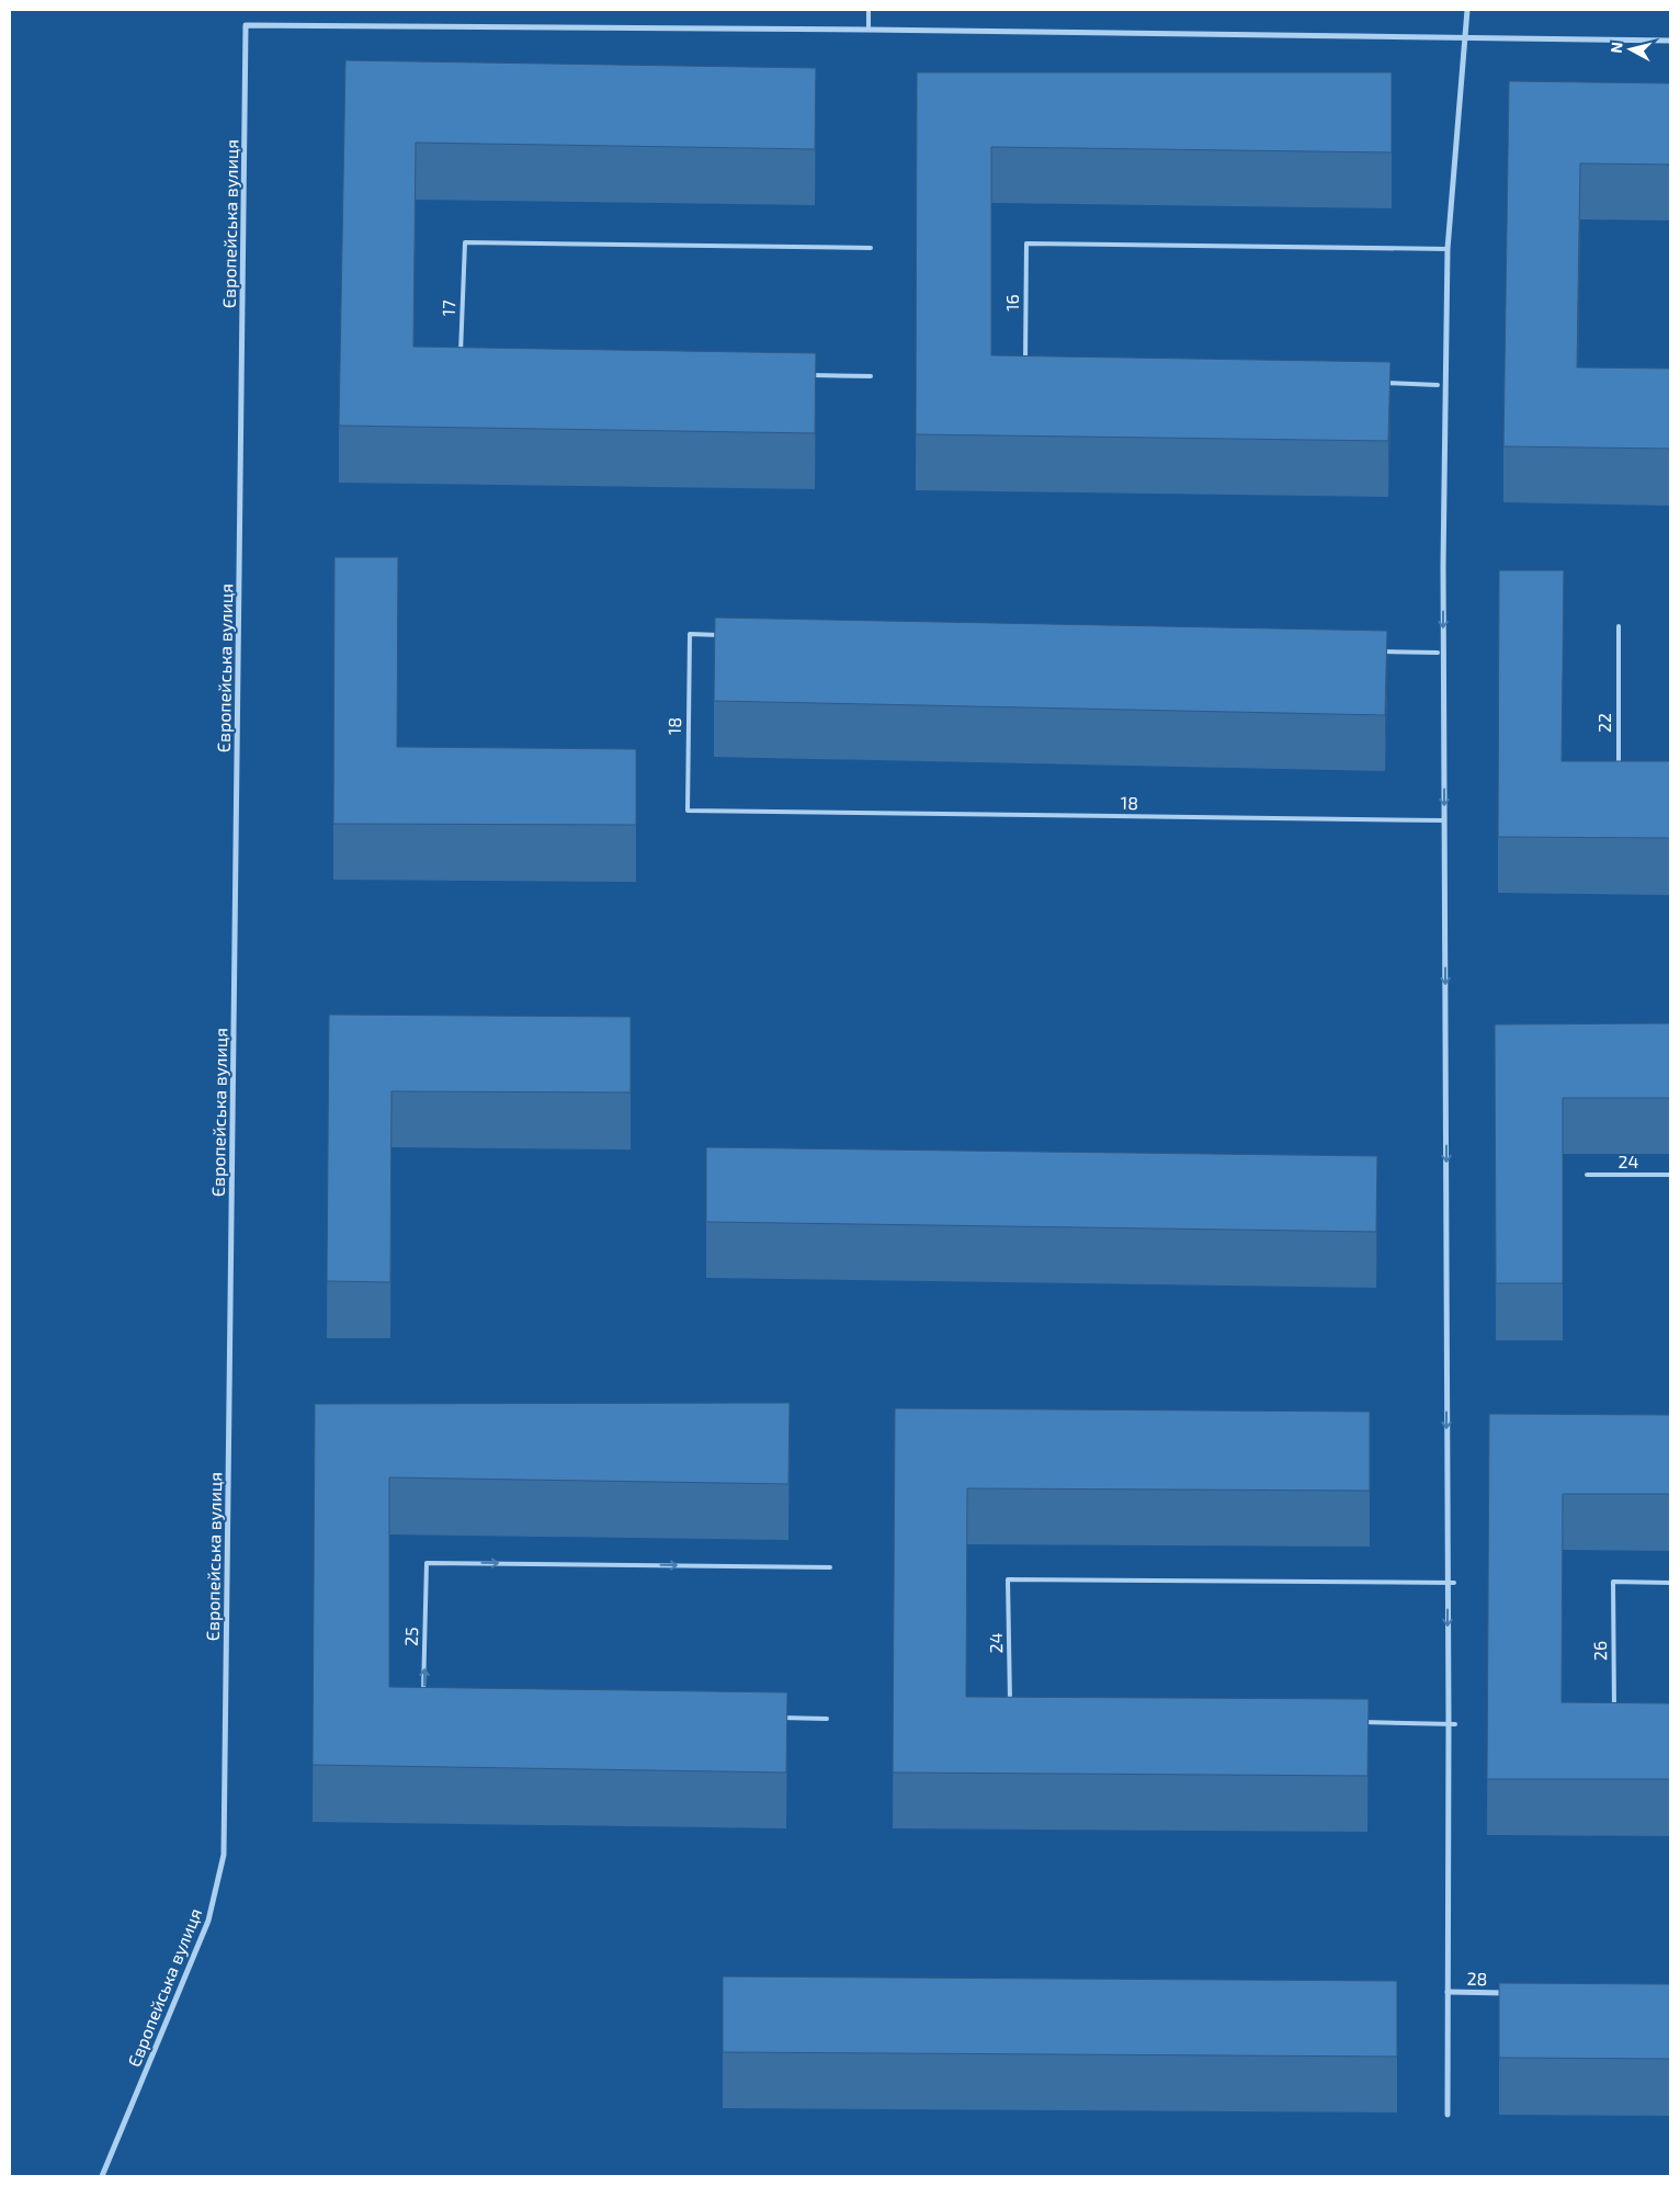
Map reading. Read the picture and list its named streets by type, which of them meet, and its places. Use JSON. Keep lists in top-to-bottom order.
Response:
{
  "streets": {
    "street": ["Європейська вулиця", "28"],
    "lane": [
      "16",
      "17",
      "22",
      "18",
      "24",
      "25",
      "26"
    ]
  },
  "north": "left"
}
